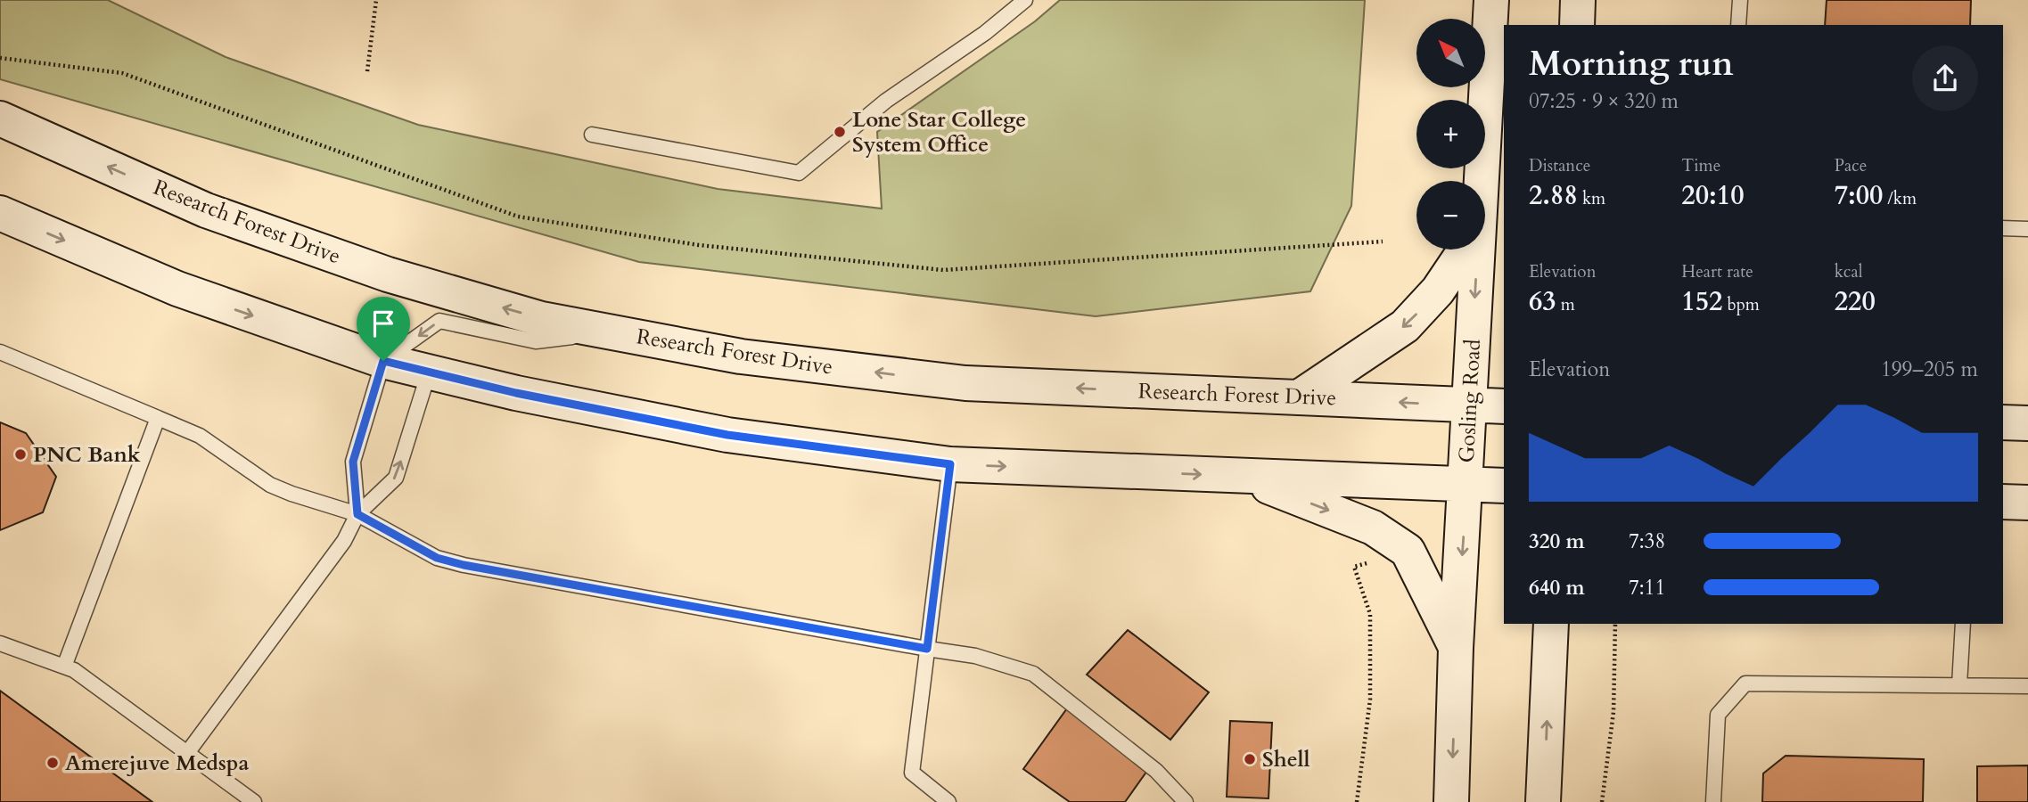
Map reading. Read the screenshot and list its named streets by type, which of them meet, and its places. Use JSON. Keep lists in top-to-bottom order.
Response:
{
  "streets": {
    "main road": ["Research Forest Drive", "Gosling Road"]
  },
  "crossings": [
    ["Research Forest Drive", "Gosling Road"]
  ],
  "places": [
    "Lone Star College System Office",
    "PNC Bank",
    "Shell",
    "Amerejuve Medspa"
  ],
  "north": "top left",
  "page": {
    "map_buttons": ["+", "−"],
    "heading": ["Morning run", "07:25 · 9 × 320 m"],
    "stats": [
      ["Distance", "2.88 km"],
      ["Time", "20:10"],
      ["Pace", "7:00 /km"],
      ["Elevation", "63 m"],
      ["Heart rate", "152 bpm"],
      ["kcal", "220"]
    ],
    "chart": ["Elevation", "199–205 m"],
    "list": [
      {
        "name": "320 m",
        "note": "7:38"
      },
      {
        "name": "640 m",
        "note": "7:11"
      }
    ]
  }
}
